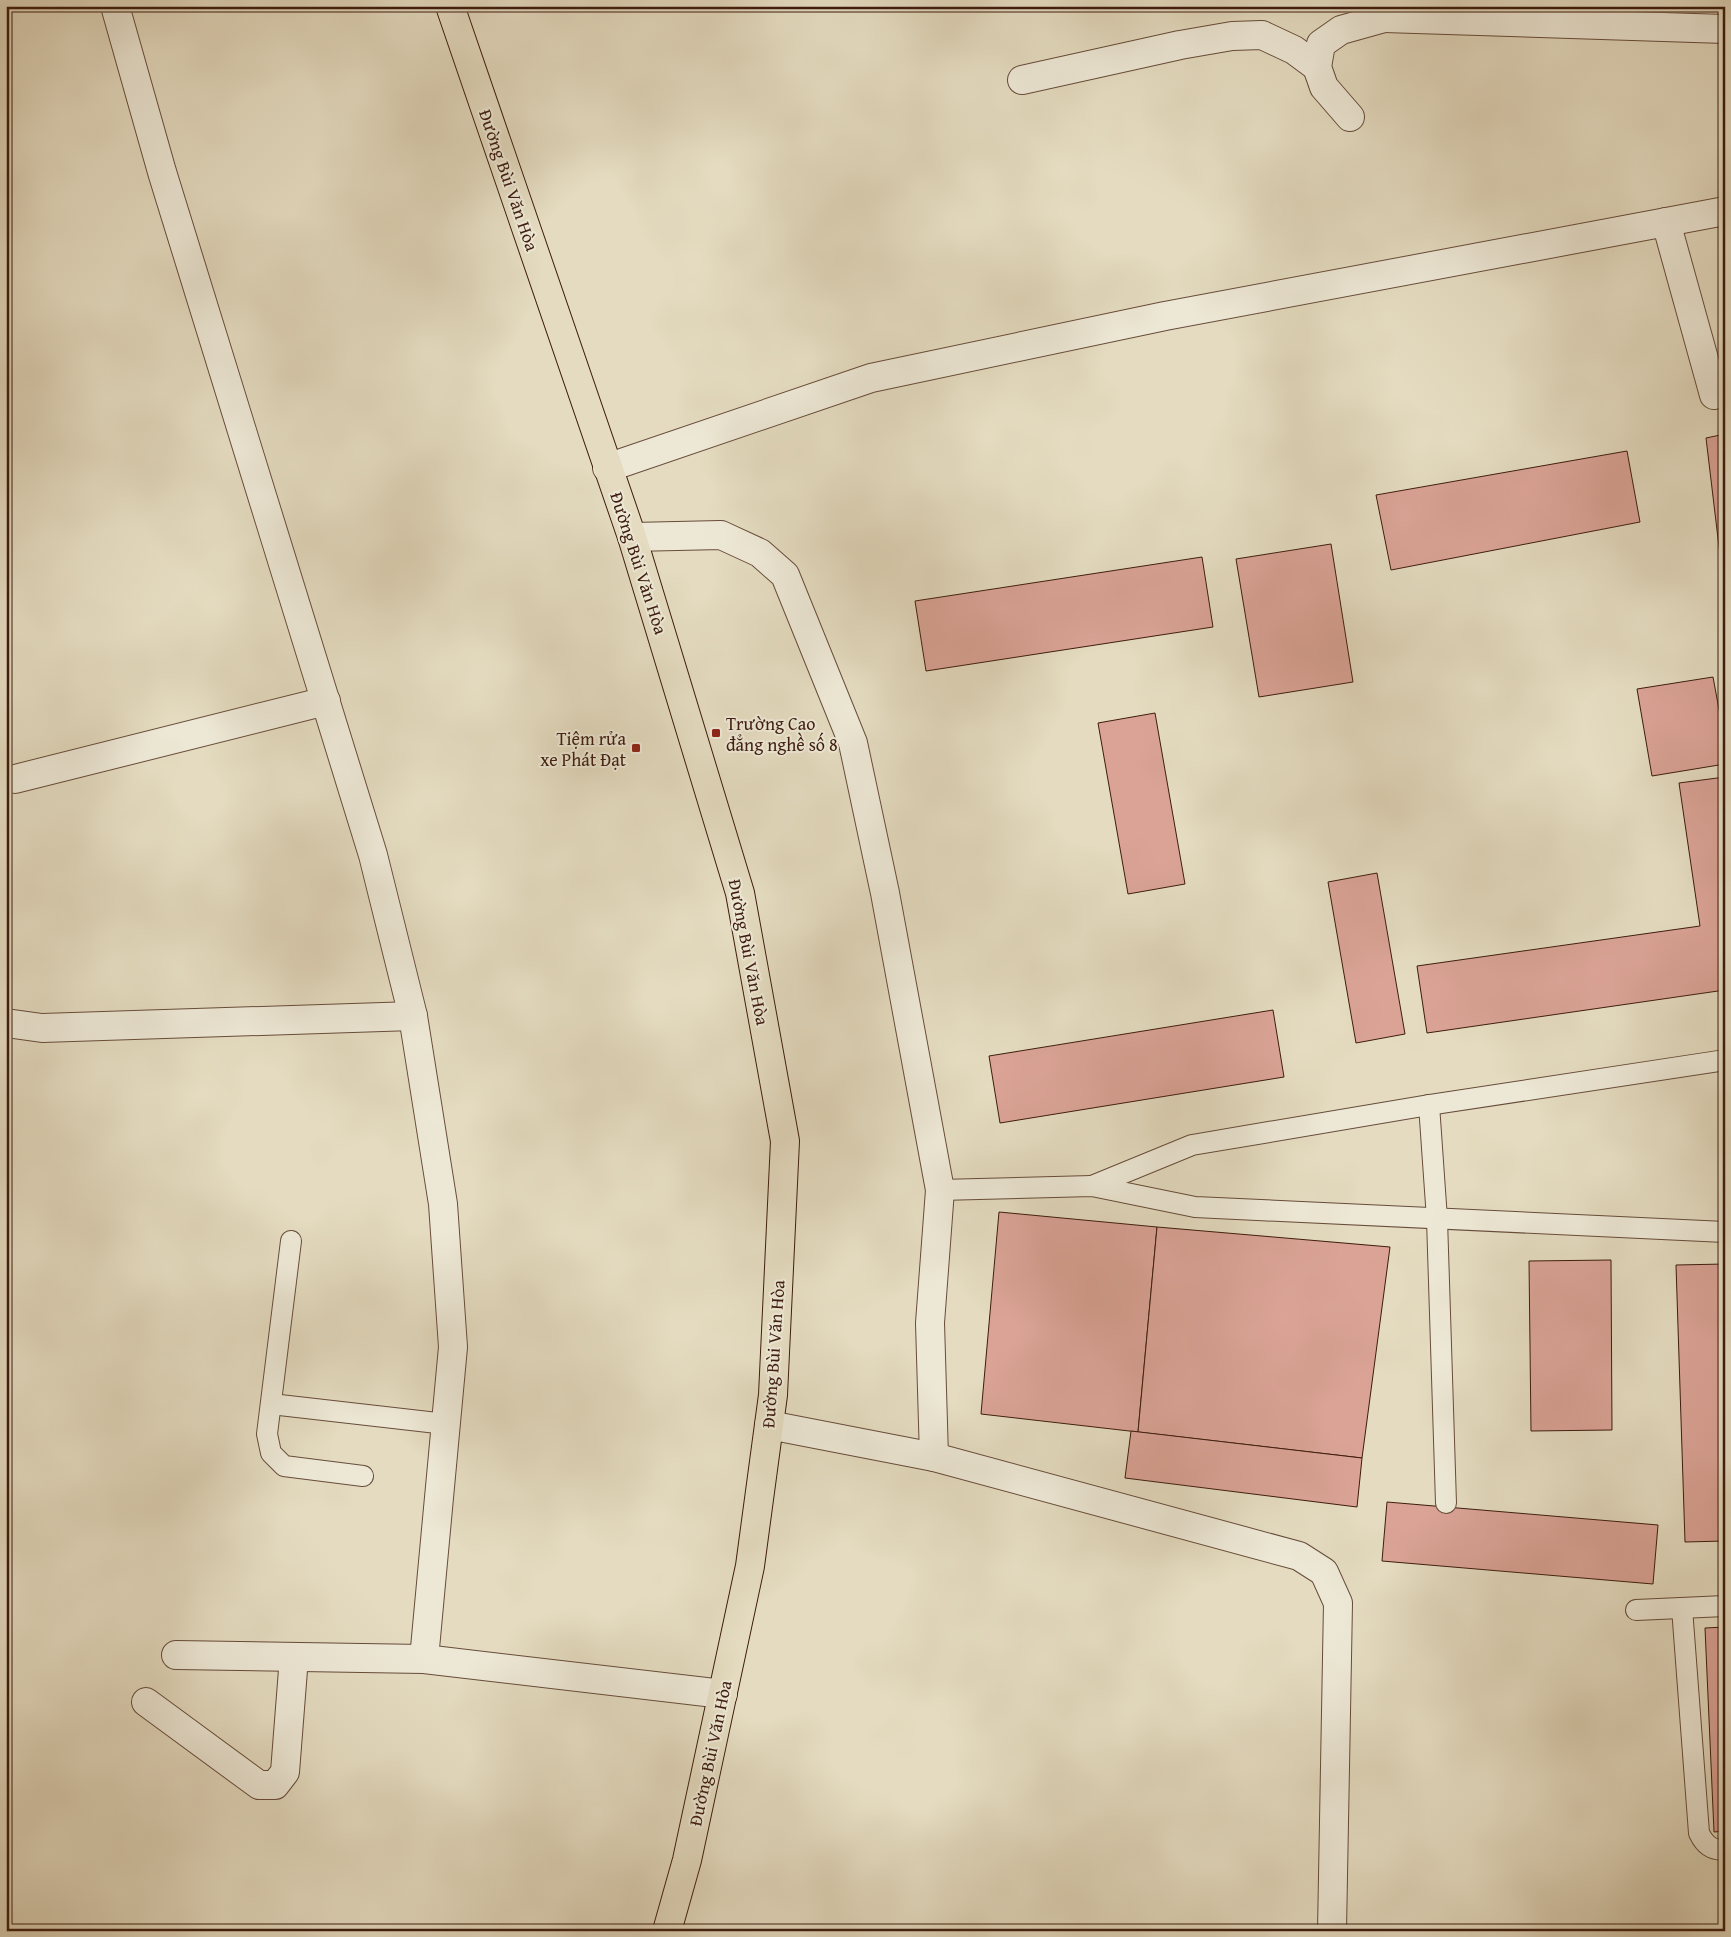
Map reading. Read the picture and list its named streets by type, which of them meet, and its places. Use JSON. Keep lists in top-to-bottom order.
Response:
{
  "streets": {
    "main road": ["Đường Bùi Văn Hòa"]
  },
  "places": {
    "transit": ["Trường Cao đẳng nghề số 8", "Tiệm rửa xe Phát Đạt"]
  }
}
